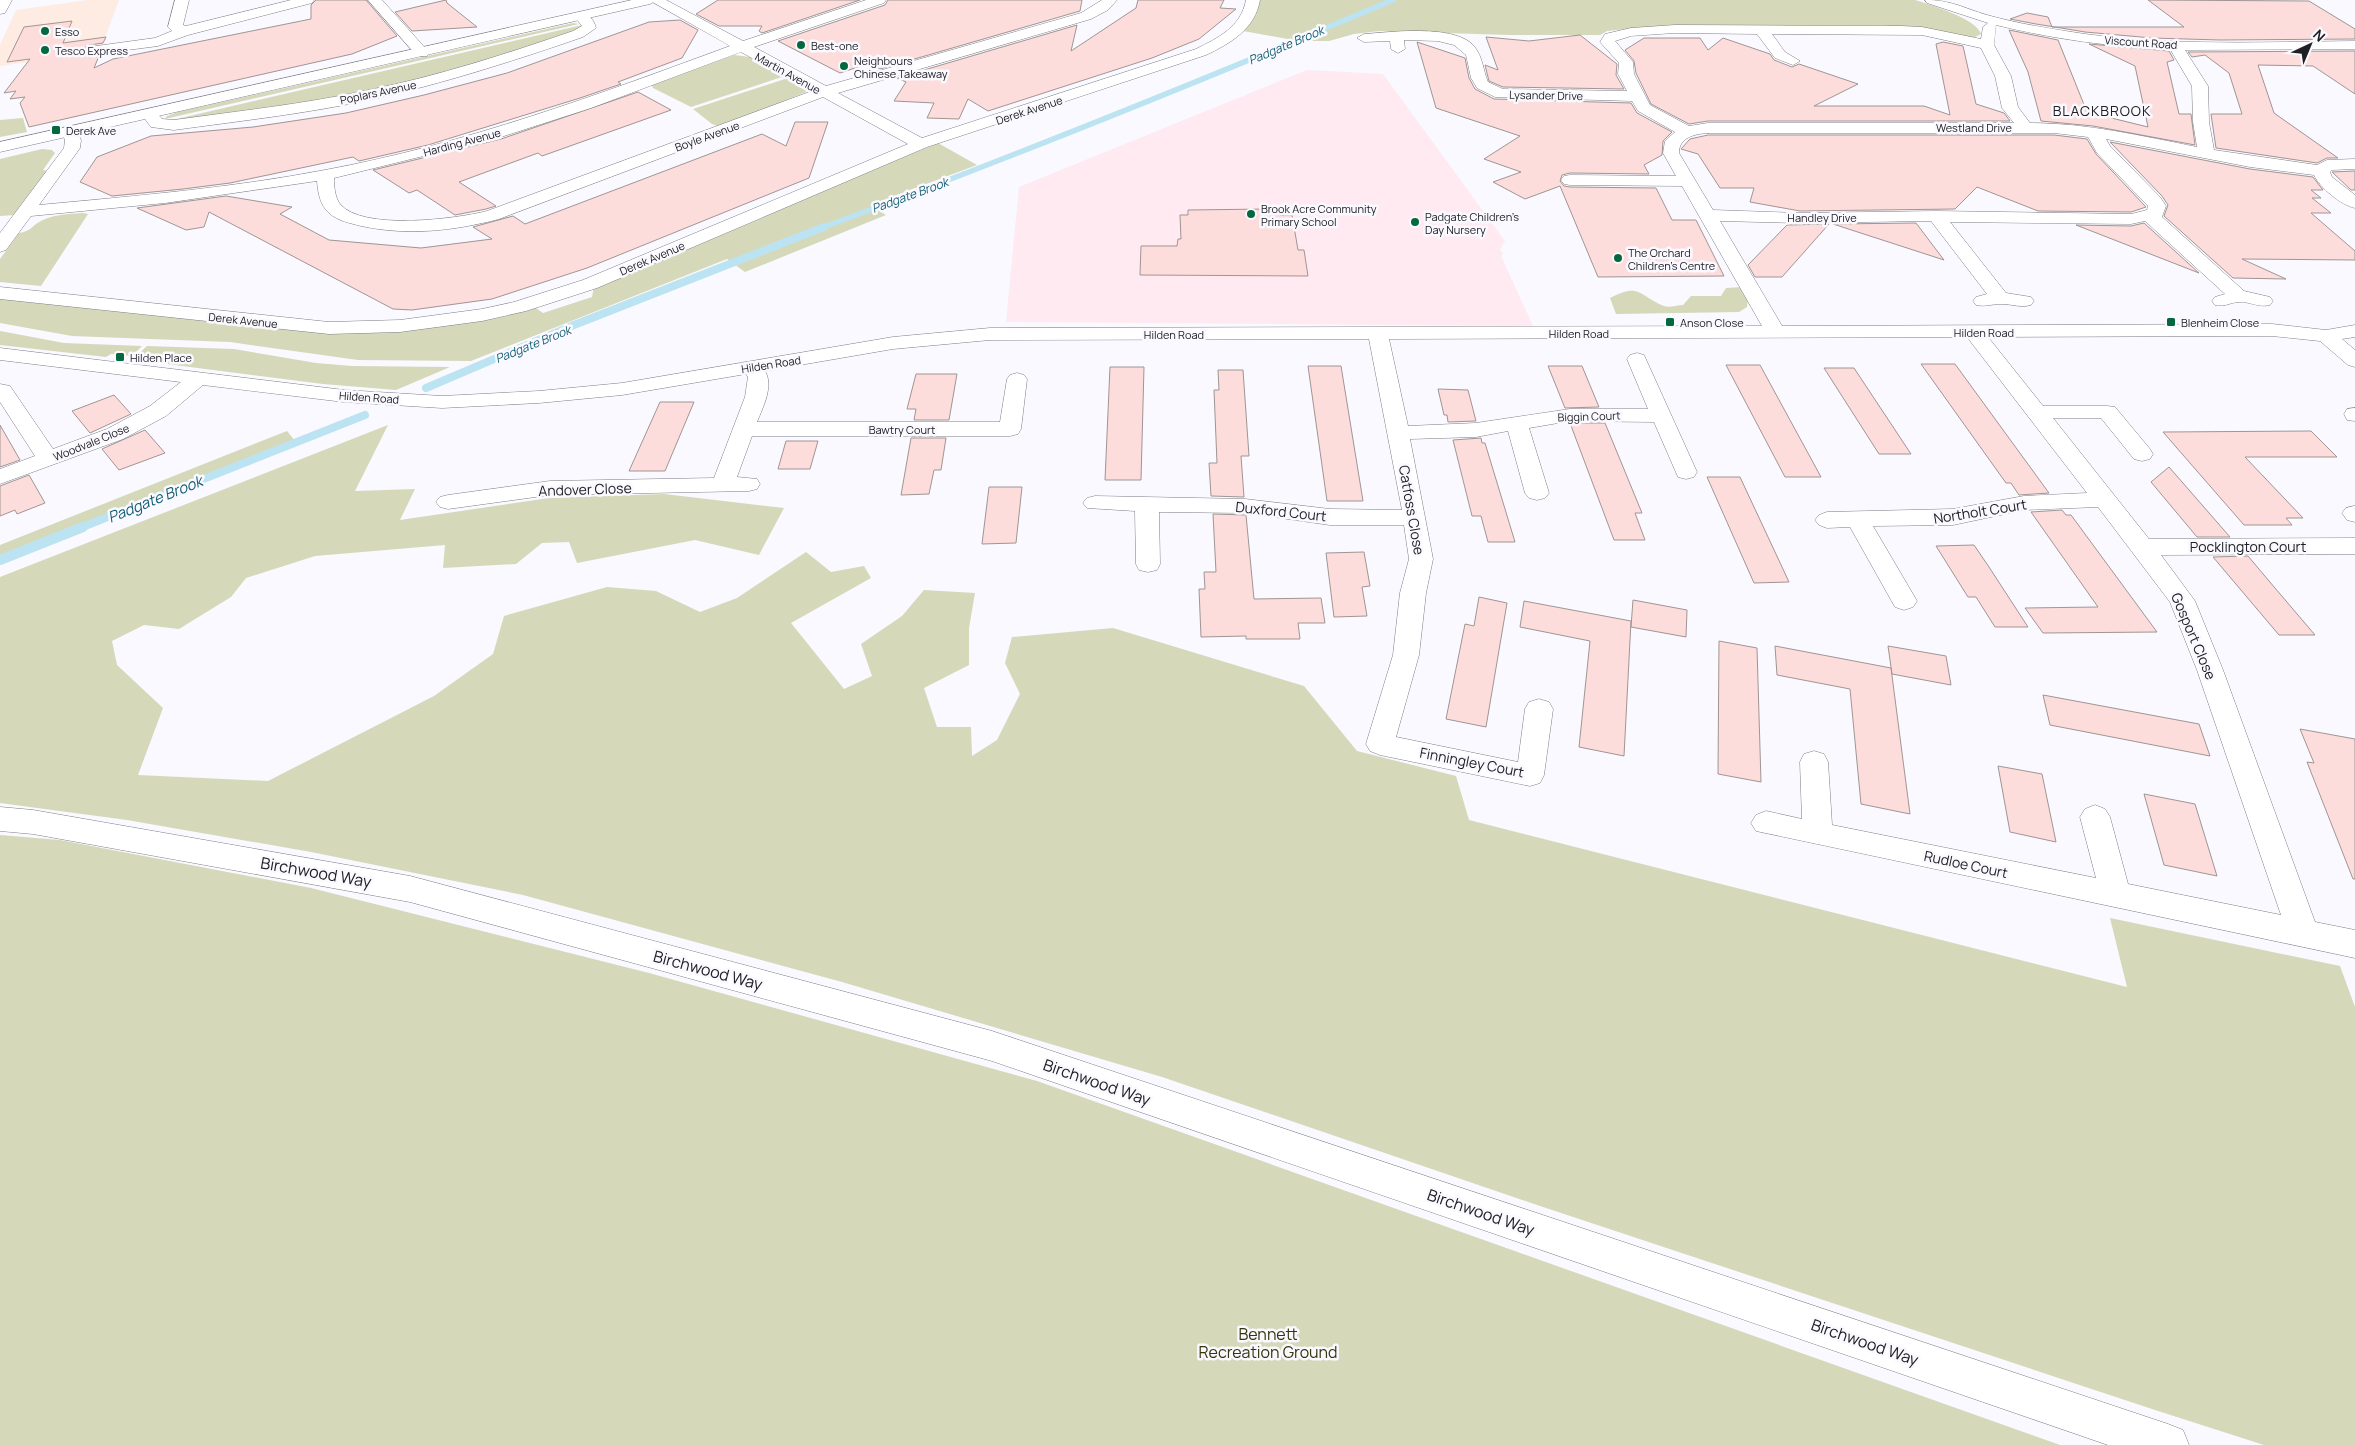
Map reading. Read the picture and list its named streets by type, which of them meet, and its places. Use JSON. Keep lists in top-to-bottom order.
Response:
{
  "streets": {
    "street": [
      "Viscount Road",
      "Martin Avenue",
      "Poplars Avenue",
      "Lysander Drive",
      "Derek Avenue",
      "Westland Drive",
      "Boyle Avenue",
      "Harding Avenue",
      "Handley Drive",
      "Hilden Road",
      "Biggin Court",
      "Bawtry Court",
      "Woodvale Close",
      "Andover Close",
      "Catfoss Close",
      "Duxford Court",
      "Northolt Court",
      "Pocklington Court",
      "Gosport Close",
      "Finningley Court",
      "Rudloe Court",
      "Birchwood Way"
    ]
  },
  "crossings": [
    ["Martin Avenue", "Derek Avenue"],
    ["Martin Avenue", "Boyle Avenue"],
    ["Martin Avenue", "Harding Avenue"],
    ["Boyle Avenue", "Harding Avenue"],
    ["Hilden Road", "Woodvale Close"],
    ["Hilden Road", "Catfoss Close"],
    ["Hilden Road", "Gosport Close"],
    ["Biggin Court", "Catfoss Close"],
    ["Catfoss Close", "Duxford Court"],
    ["Catfoss Close", "Finningley Court"],
    ["Northolt Court", "Gosport Close"],
    ["Pocklington Court", "Gosport Close"],
    ["Gosport Close", "Rudloe Court"]
  ],
  "districts": ["BLACKBROOK"],
  "water": ["Padgate Brook"],
  "parks": ["Bennett Recreation Ground"],
  "places": {
    "other": [
      "Esso",
      "Best-one",
      "Tesco Express",
      "Neighbours Chinese Takeaway",
      "Brook Acre Community Primary School",
      "Padgate Children’s Day Nursery",
      "The Orchard Children's Centre"
    ],
    "transit": [
      "Derek Ave",
      "Anson Close",
      "Blenheim Close",
      "Hilden Place"
    ]
  },
  "north": "top right"
}
